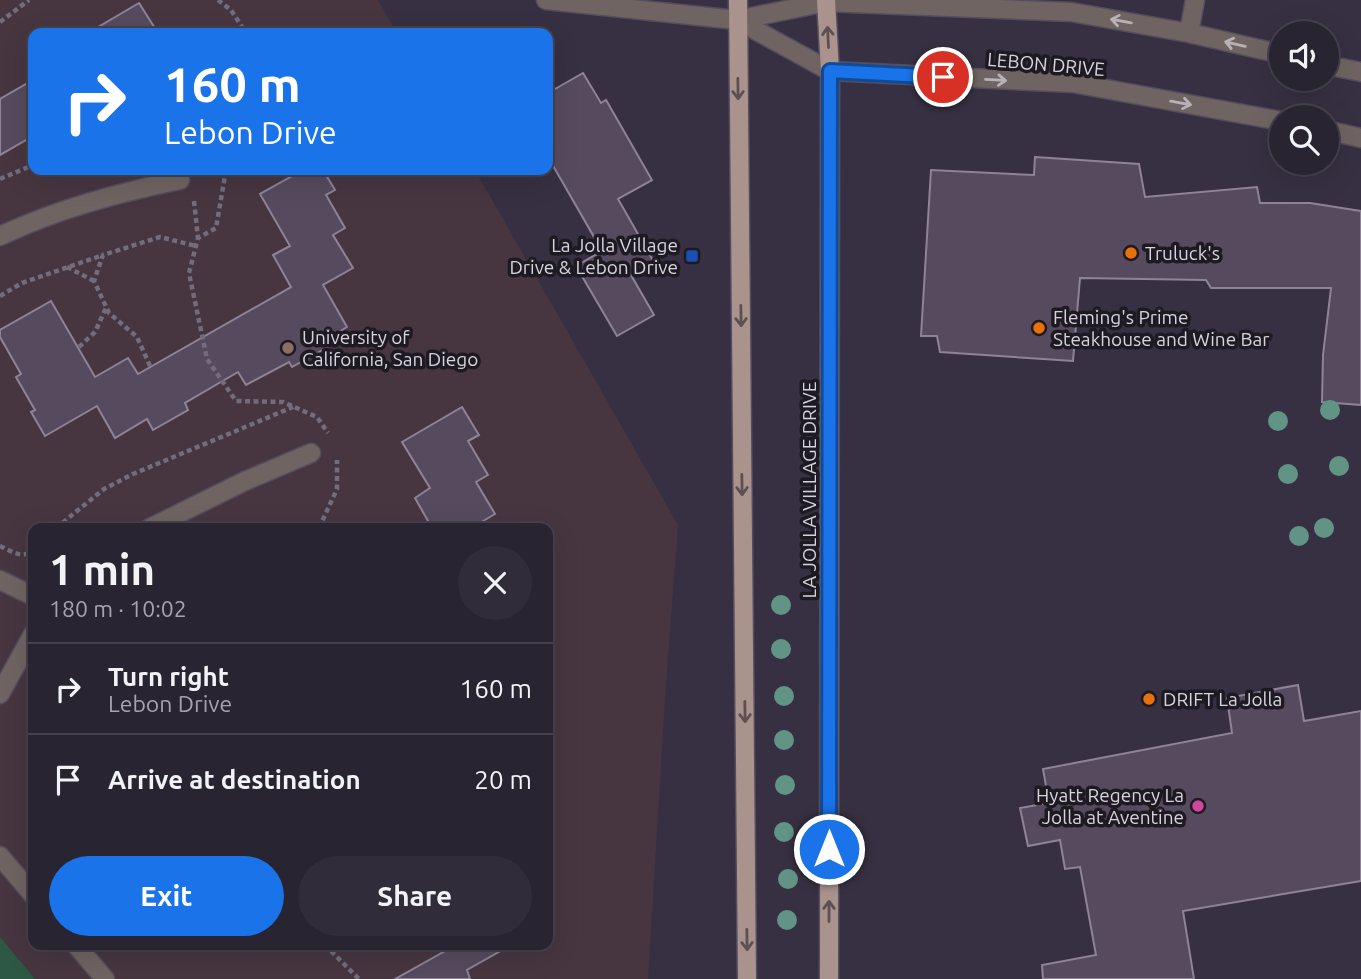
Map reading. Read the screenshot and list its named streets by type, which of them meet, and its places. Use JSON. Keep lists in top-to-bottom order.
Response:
{
  "streets": {
    "main road": ["LA JOLLA VILLAGE DRIVE"],
    "street": ["LEBON DRIVE"]
  },
  "crossings": [
    ["LEBON DRIVE", "LA JOLLA VILLAGE DRIVE"]
  ],
  "places": {
    "other": [
      "Truluck's",
      "Fleming's Prime Steakhouse and Wine Bar",
      "University of California, San Diego",
      "DRIFT La Jolla",
      "Hyatt Regency La Jolla at Aventine"
    ],
    "transit": ["La Jolla Village Drive & Lebon Drive"]
  },
  "page": {
    "turn": ["160 m", "Lebon Drive"],
    "heading": ["1 min", "180 m · 10:02"],
    "list": [
      {
        "name": "Turn right",
        "note": "Lebon Drive",
        "value": "160 m"
      },
      {
        "name": "Arrive at destination",
        "value": "20 m"
      }
    ],
    "buttons": ["Exit", "Share"]
  }
}
